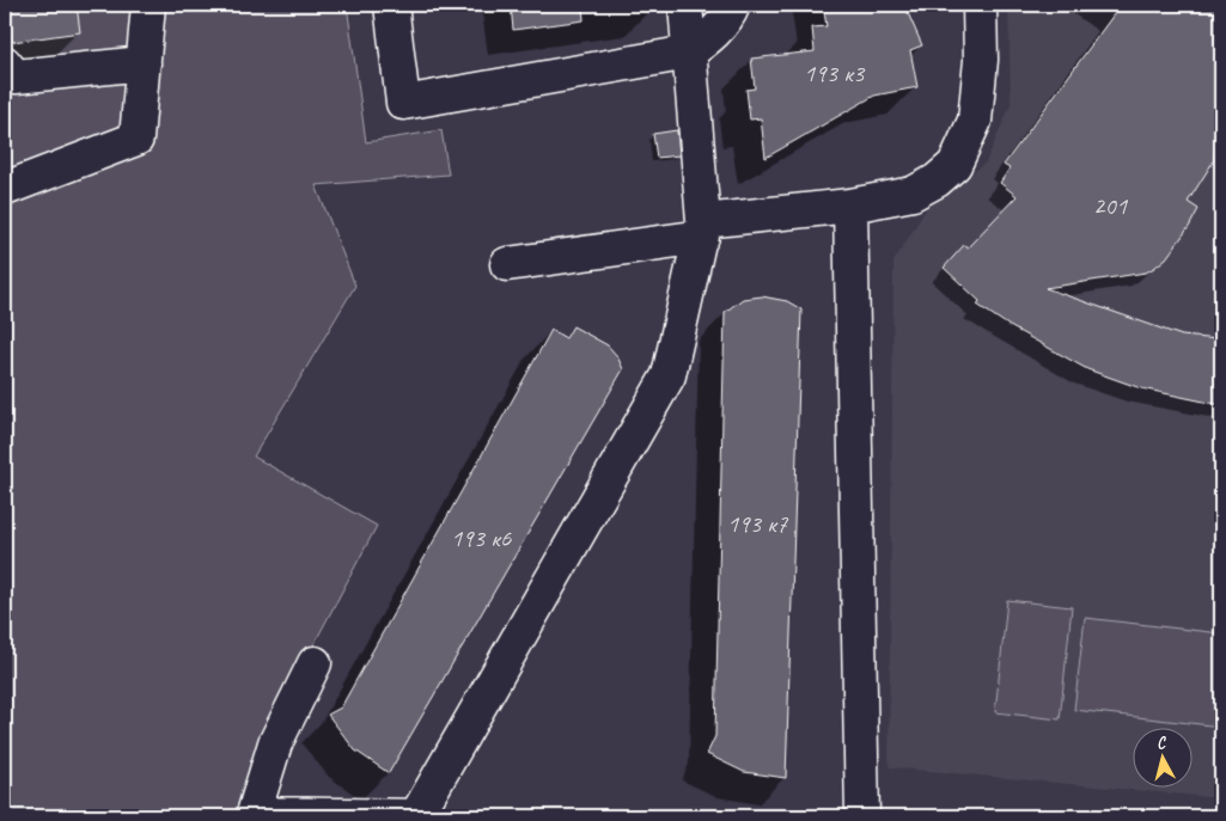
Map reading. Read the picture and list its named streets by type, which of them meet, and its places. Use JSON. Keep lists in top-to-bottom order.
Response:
{
  "house_numbers": [
    "193 к3",
    "201",
    "193 к7",
    "193 к6"
  ],
  "north": "top"
}
